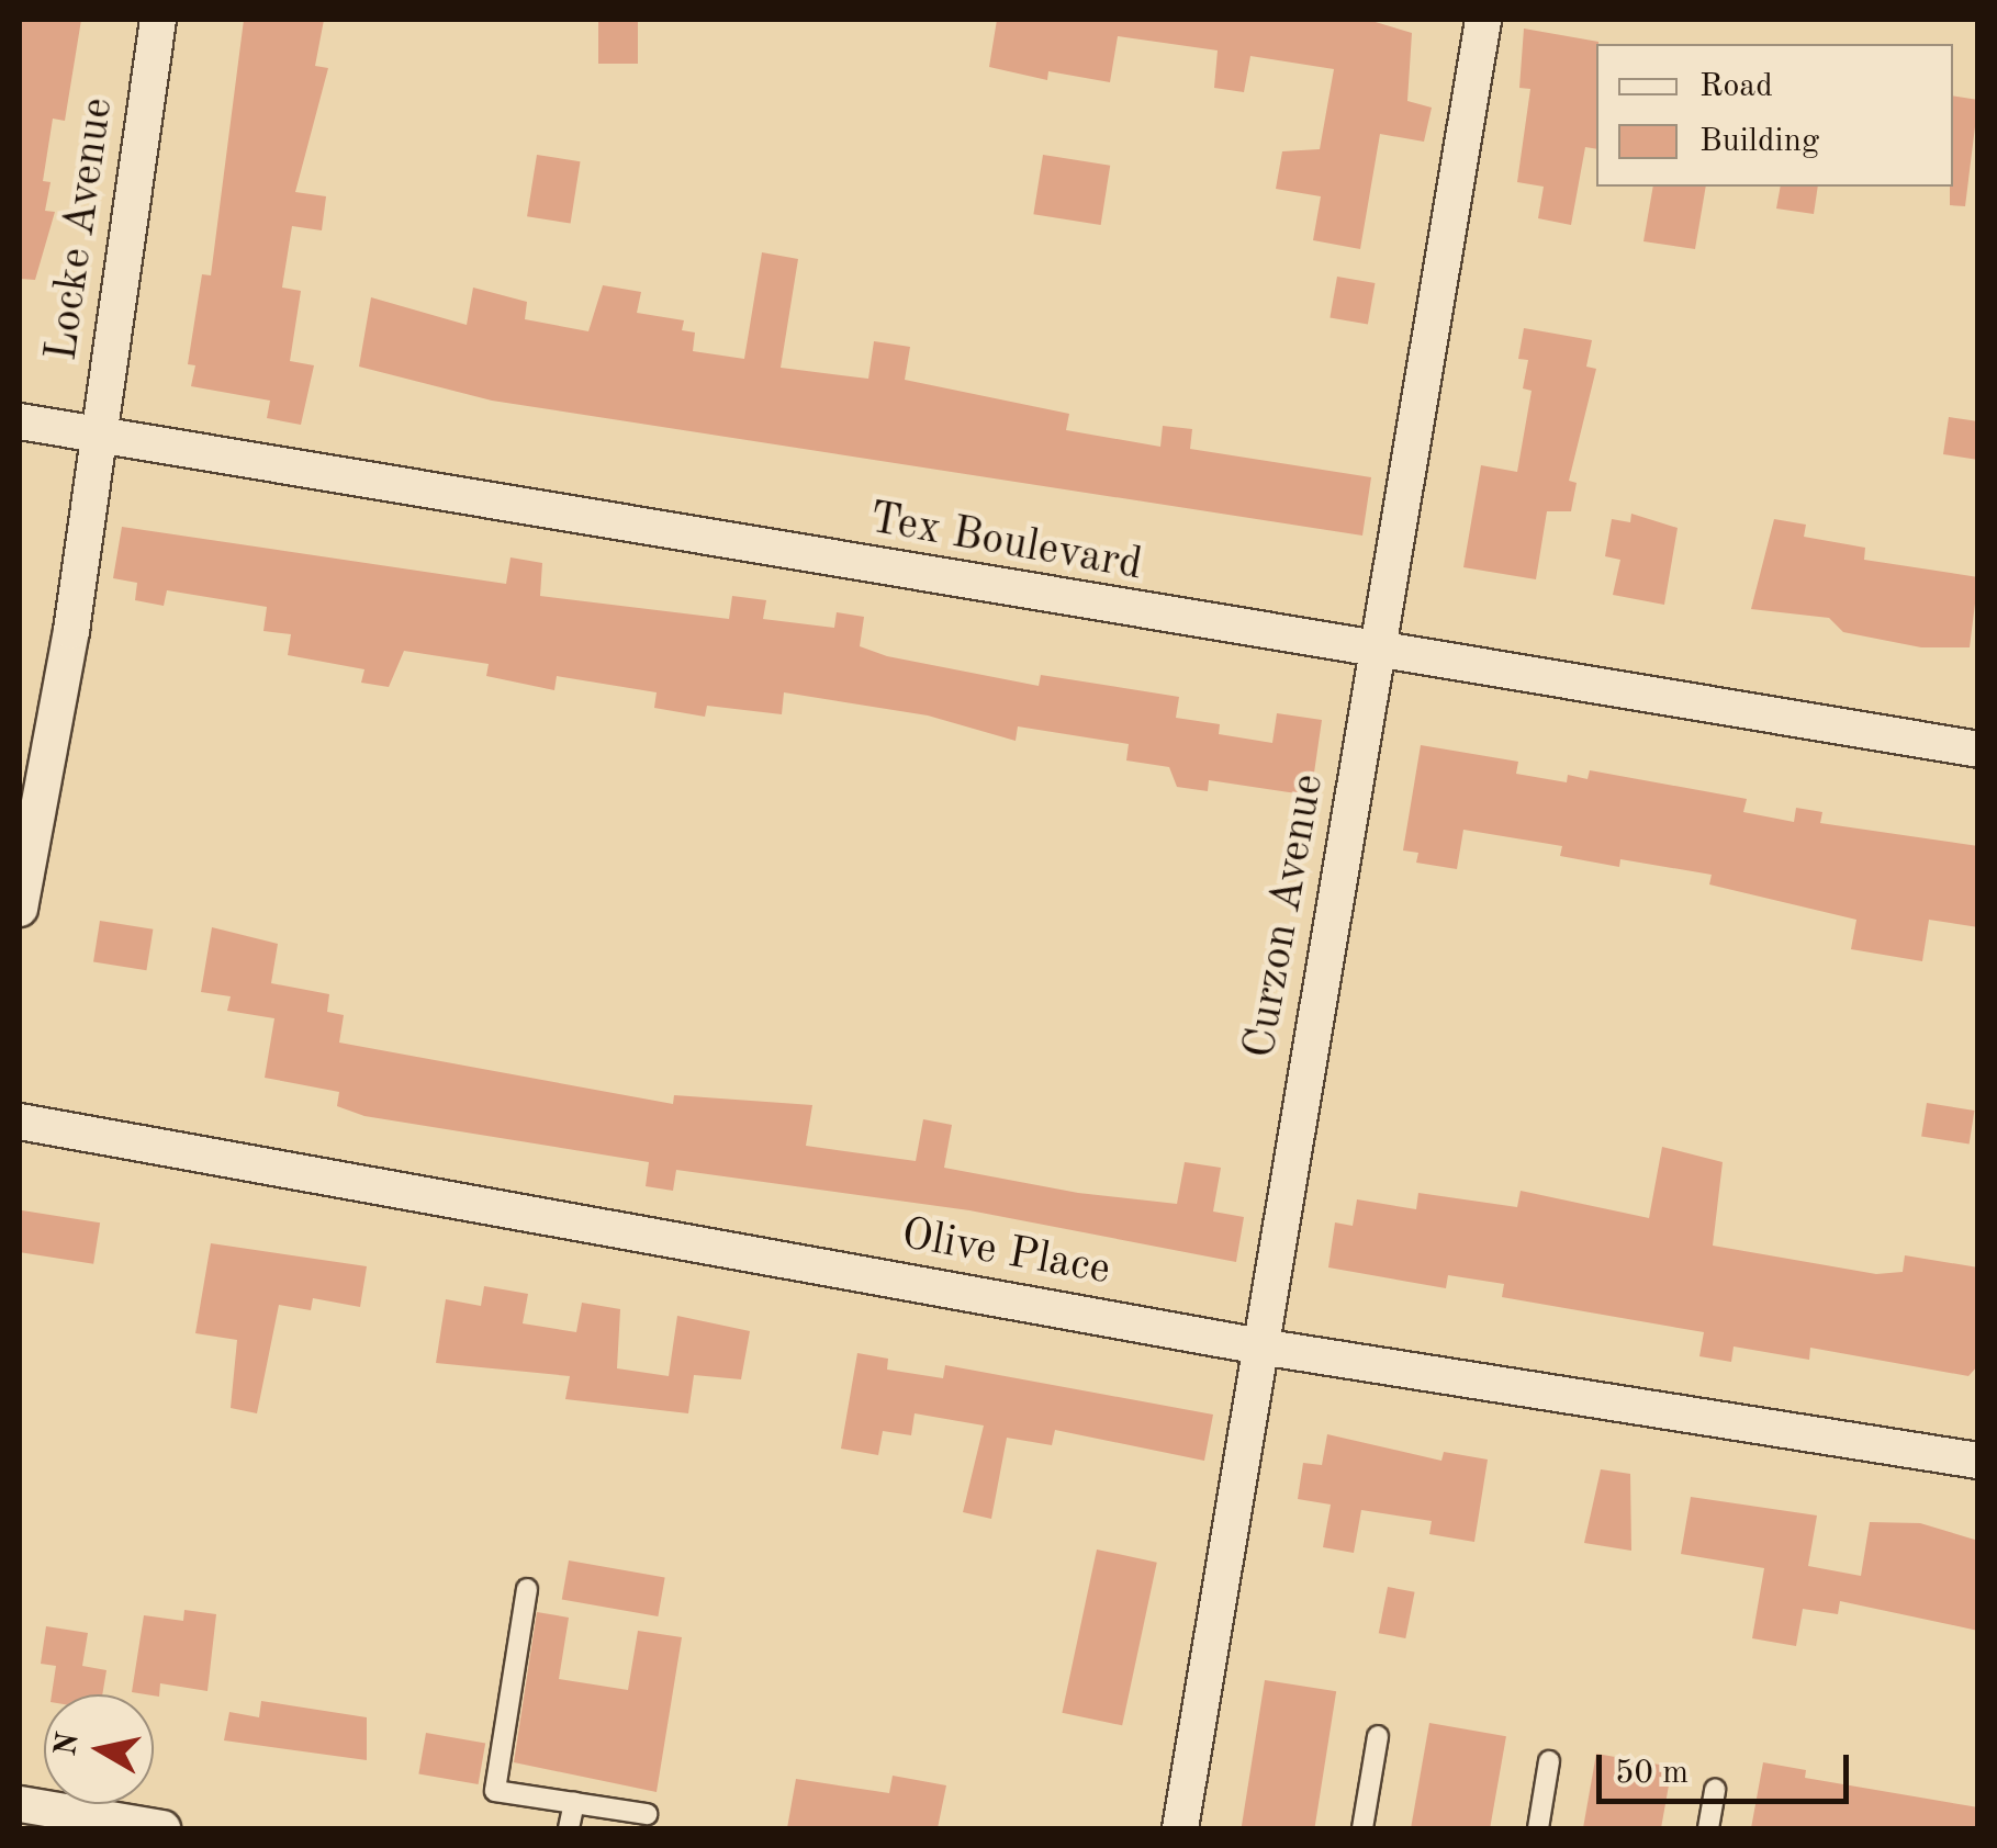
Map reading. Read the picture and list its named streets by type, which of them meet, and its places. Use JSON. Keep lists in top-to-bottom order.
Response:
{
  "streets": {
    "street": [
      "Locke Avenue",
      "Tex Boulevard",
      "Curzon Avenue",
      "Olive Place"
    ]
  },
  "crossings": [
    ["Locke Avenue", "Tex Boulevard"],
    ["Tex Boulevard", "Curzon Avenue"],
    ["Curzon Avenue", "Olive Place"]
  ],
  "legend": ["Road", "Building"],
  "scale_bar": "50 m",
  "north": "left"
}
